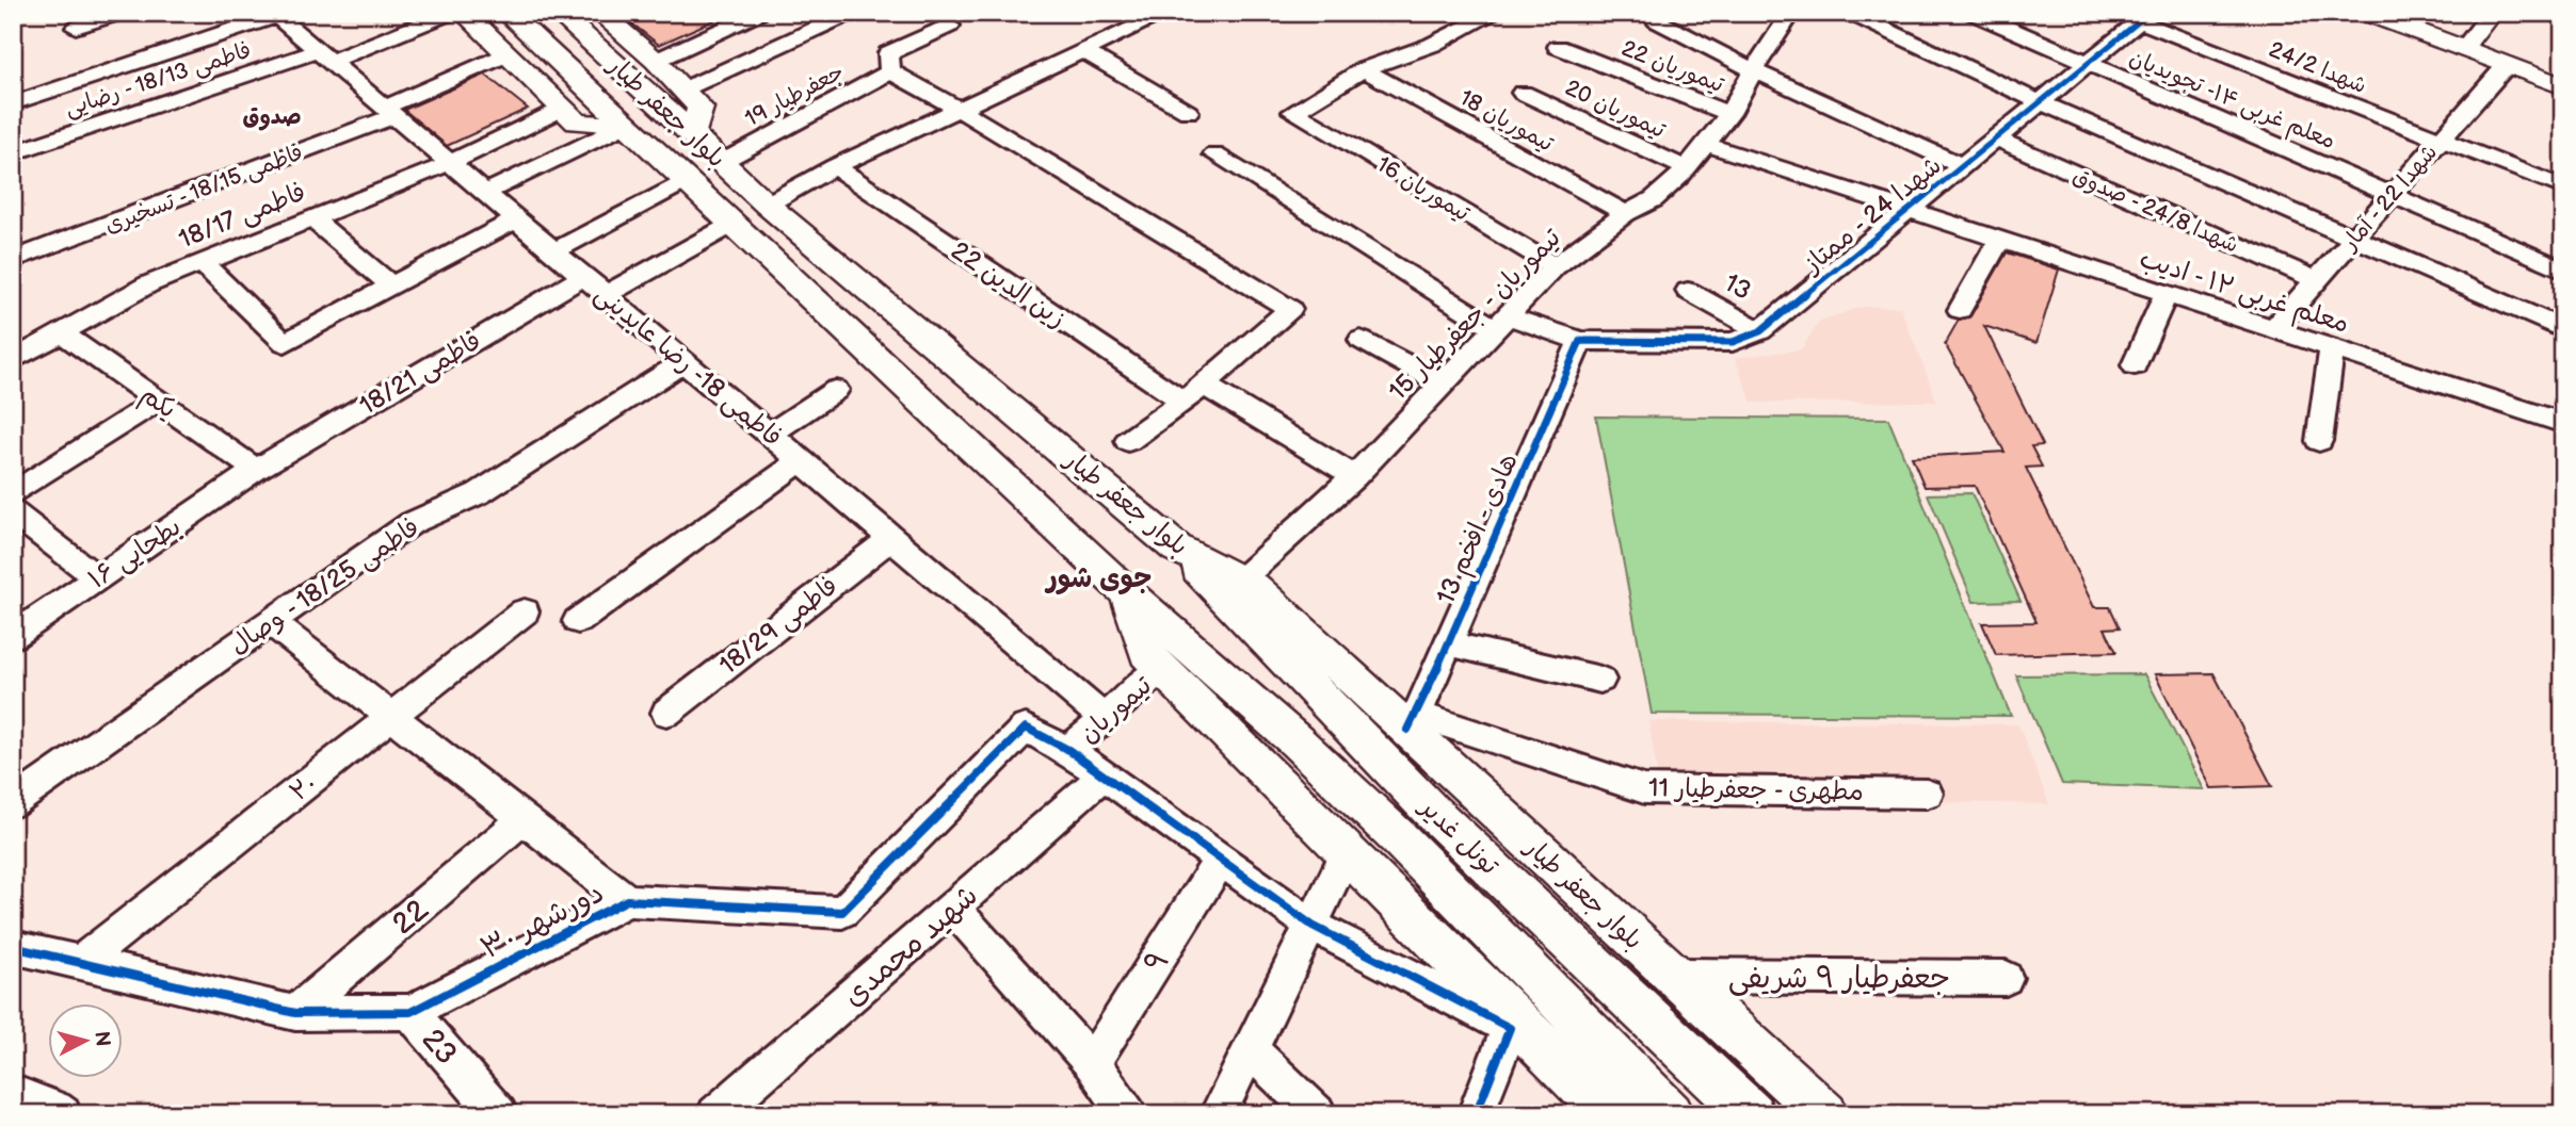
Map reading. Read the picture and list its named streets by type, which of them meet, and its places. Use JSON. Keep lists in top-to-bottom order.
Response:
{
  "streets": {
    "main road": ["بلوار جعفر طیار", "تونل غدیر"],
    "street": [
      "تیموریان 22",
      "شهدا 24/2",
      "فاطمی 18/13 - رضایی",
      "جعفرطیار 19",
      "معلم غربی ۱۴- تجویدیان",
      "تیموریان 20",
      "تیموریان 18",
      "فاطمی 18/15 - تسخیری",
      "تیموریان 16",
      "شهدا 22 - آمار",
      "شهدا 24/8 - صدوق",
      "شهدا 24 - ممتاز",
      "فاطمی 18/17",
      "زین الدین 22",
      "13",
      "معلم غربی ۱۲ - ادیب",
      "تیموریان - جعفرطیار 15",
      "فاطمی 18- رضا عابدینی",
      "فاطمی 18/21",
      "یکم",
      "هادی - افخم 13",
      "بطحایی ۱۶",
      "فاطمی 18/25 - وصال",
      "فاطمی 18/29",
      "تیموریان",
      "۲۰",
      "مطهری - جعفرطیار 11",
      "22",
      "دورشهر ۳۰",
      "شهید محمدی",
      "۹",
      "جعفرطیار ۹ شریفی",
      "23"
    ]
  },
  "crossings": [
    ["تیموریان 22", "تیموریان - جعفرطیار 15"],
    ["شهدا 24/2", "شهدا 22 - آمار"],
    ["شهدا 24/2", "شهدا 24 - ممتاز"],
    ["فاطمی 18/13 - رضایی", "فاطمی 18- رضا عابدینی"],
    ["جعفرطیار 19", "بلوار جعفر طیار"],
    ["معلم غربی ۱۴- تجویدیان", "شهدا 22 - آمار"],
    ["معلم غربی ۱۴- تجویدیان", "شهدا 24 - ممتاز"],
    ["تیموریان 20", "تیموریان - جعفرطیار 15"],
    ["بلوار جعفر طیار", "تیموریان - جعفرطیار 15"],
    ["بلوار جعفر طیار", "هادی - افخم 13"],
    ["بلوار جعفر طیار", "تیموریان"],
    ["بلوار جعفر طیار", "مطهری - جعفرطیار 11"],
    ["بلوار جعفر طیار", "تونل غدیر"],
    ["بلوار جعفر طیار", "جعفرطیار ۹ شریفی"],
    ["تیموریان 18", "تیموریان 16"],
    ["تیموریان 18", "تیموریان - جعفرطیار 15"],
    ["فاطمی 18/15 - تسخیری", "فاطمی 18- رضا عابدینی"],
    ["تیموریان 16", "تیموریان - جعفرطیار 15"],
    ["شهدا 22 - آمار", "شهدا 24/8 - صدوق"],
    ["شهدا 22 - آمار", "معلم غربی ۱۲ - ادیب"],
    ["شهدا 24/8 - صدوق", "شهدا 24 - ممتاز"],
    ["شهدا 24 - ممتاز", "13"],
    ["شهدا 24 - ممتاز", "معلم غربی ۱۲ - ادیب"],
    ["شهدا 24 - ممتاز", "تیموریان - جعفرطیار 15"],
    ["شهدا 24 - ممتاز", "هادی - افخم 13"],
    ["فاطمی 18/17", "فاطمی 18- رضا عابدینی"],
    ["فاطمی 18/17", "یکم"],
    ["فاطمی 18- رضا عابدینی", "فاطمی 18/21"],
    ["فاطمی 18- رضا عابدینی", "فاطمی 18/25 - وصال"],
    ["فاطمی 18- رضا عابدینی", "فاطمی 18/29"],
    ["فاطمی 18- رضا عابدینی", "تیموریان"],
    ["فاطمی 18/21", "یکم"],
    ["فاطمی 18/21", "بطحایی ۱۶"],
    ["یکم", "بطحایی ۱۶"],
    ["هادی - افخم 13", "مطهری - جعفرطیار 11"],
    ["تیموریان", "دورشهر ۳۰"],
    ["۲۰", "دورشهر ۳۰"],
    ["22", "دورشهر ۳۰"],
    ["دورشهر ۳۰", "23"]
  ],
  "districts": ["صدوق", "جوی شور"],
  "north": "right"
}
